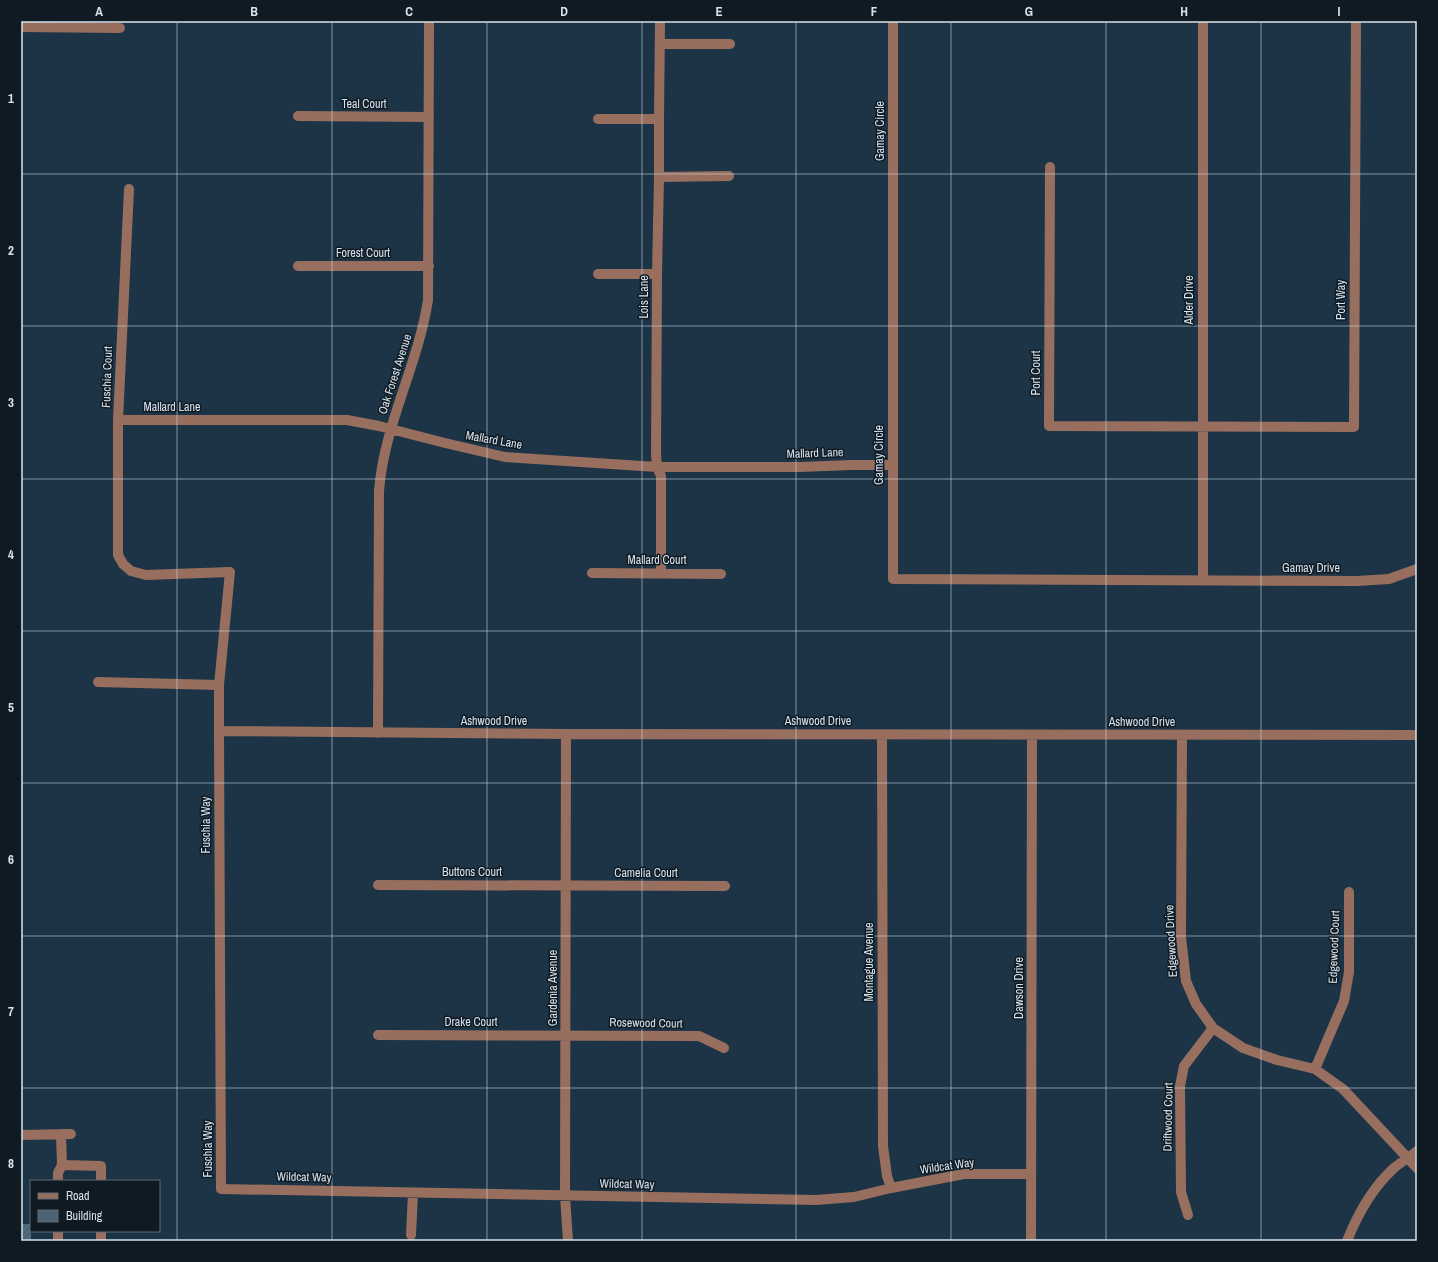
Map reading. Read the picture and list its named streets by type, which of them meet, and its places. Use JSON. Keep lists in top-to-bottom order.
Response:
{
  "streets": {
    "street": [
      "Teal Court",
      "Gamay Circle",
      "Forest Court",
      "Lois Lane",
      "Alder Drive",
      "Port Way",
      "Port Court",
      "Oak Forest Avenue",
      "Fuschia Court",
      "Mallard Lane",
      "Mallard Court",
      "Gamay Drive",
      "Ashwood Drive",
      "Fuschia Way",
      "Buttons Court",
      "Camelia Court",
      "Edgewood Drive",
      "Edgewood Court",
      "Montague Avenue",
      "Gardenia Avenue",
      "Dawson Drive",
      "Drake Court",
      "Rosewood Court",
      "Driftwood Court",
      "Wildcat Way"
    ]
  },
  "crossings": [
    ["Teal Court", "Oak Forest Avenue"],
    ["Gamay Circle", "Alder Drive"],
    ["Gamay Circle", "Mallard Lane"],
    ["Gamay Circle", "Gamay Drive"],
    ["Forest Court", "Oak Forest Avenue"],
    ["Lois Lane", "Mallard Lane"],
    ["Lois Lane", "Mallard Court"],
    ["Alder Drive", "Port Way"],
    ["Alder Drive", "Port Court"],
    ["Alder Drive", "Gamay Drive"],
    ["Port Way", "Port Court"],
    ["Oak Forest Avenue", "Mallard Lane"],
    ["Oak Forest Avenue", "Ashwood Drive"],
    ["Fuschia Court", "Mallard Lane"],
    ["Fuschia Court", "Fuschia Way"],
    ["Ashwood Drive", "Fuschia Way"],
    ["Ashwood Drive", "Edgewood Drive"],
    ["Ashwood Drive", "Montague Avenue"],
    ["Ashwood Drive", "Gardenia Avenue"],
    ["Ashwood Drive", "Dawson Drive"],
    ["Fuschia Way", "Wildcat Way"],
    ["Buttons Court", "Camelia Court"],
    ["Buttons Court", "Gardenia Avenue"],
    ["Camelia Court", "Gardenia Avenue"],
    ["Edgewood Drive", "Edgewood Court"],
    ["Edgewood Drive", "Driftwood Court"],
    ["Montague Avenue", "Wildcat Way"],
    ["Gardenia Avenue", "Drake Court"],
    ["Gardenia Avenue", "Rosewood Court"],
    ["Gardenia Avenue", "Wildcat Way"],
    ["Dawson Drive", "Wildcat Way"],
    ["Drake Court", "Rosewood Court"]
  ],
  "legend": ["Road", "Building"],
  "grid": {
    "columns": [
      "A",
      "B",
      "C",
      "D",
      "E",
      "F",
      "G",
      "H",
      "I"
    ],
    "rows": [
      "1",
      "2",
      "3",
      "4",
      "5",
      "6",
      "7",
      "8"
    ]
  }
}
